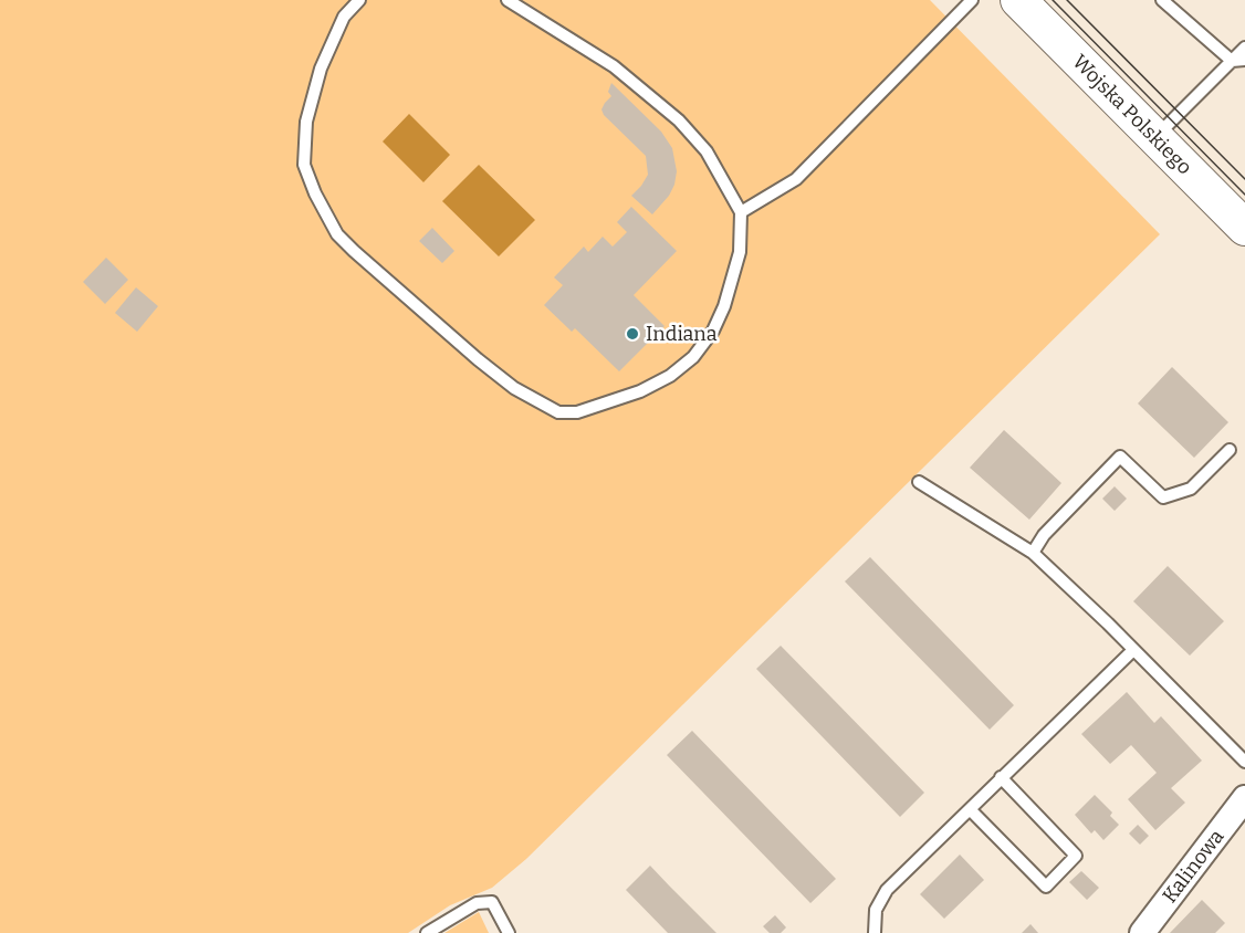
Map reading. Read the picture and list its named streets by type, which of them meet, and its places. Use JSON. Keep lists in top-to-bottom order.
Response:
{
  "streets": {
    "main road": ["Wojska Polskiego"],
    "street": ["Kalinowa"]
  },
  "places": ["Indiana"]
}
